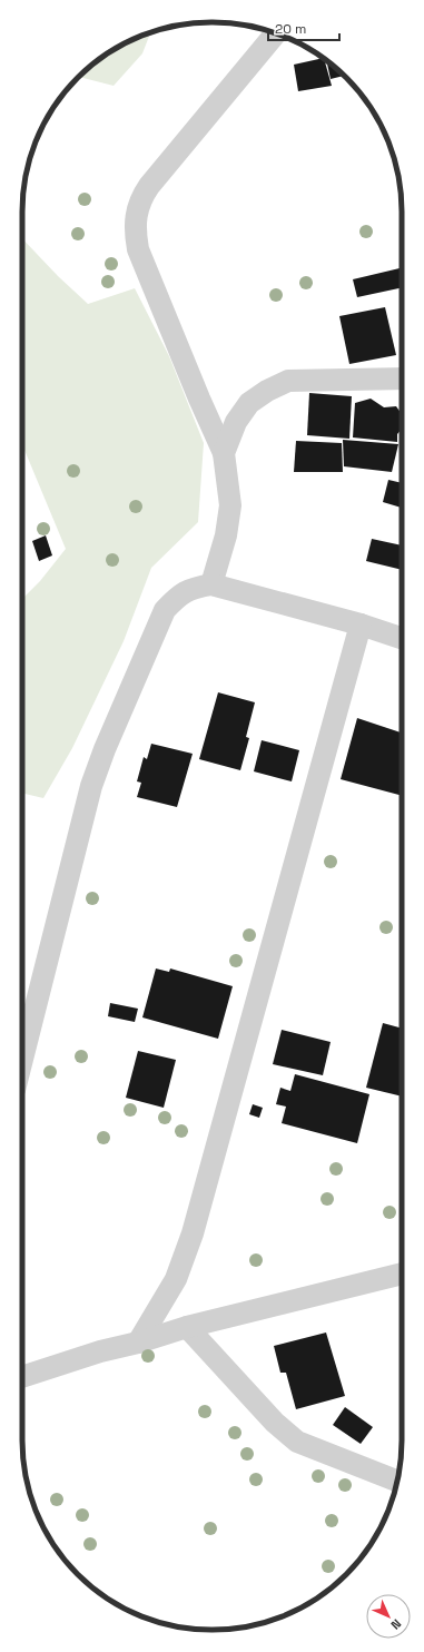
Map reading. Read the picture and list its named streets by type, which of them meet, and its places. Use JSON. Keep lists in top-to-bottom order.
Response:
{
  "scale_bar": "20 m",
  "north": "bottom right"
}
